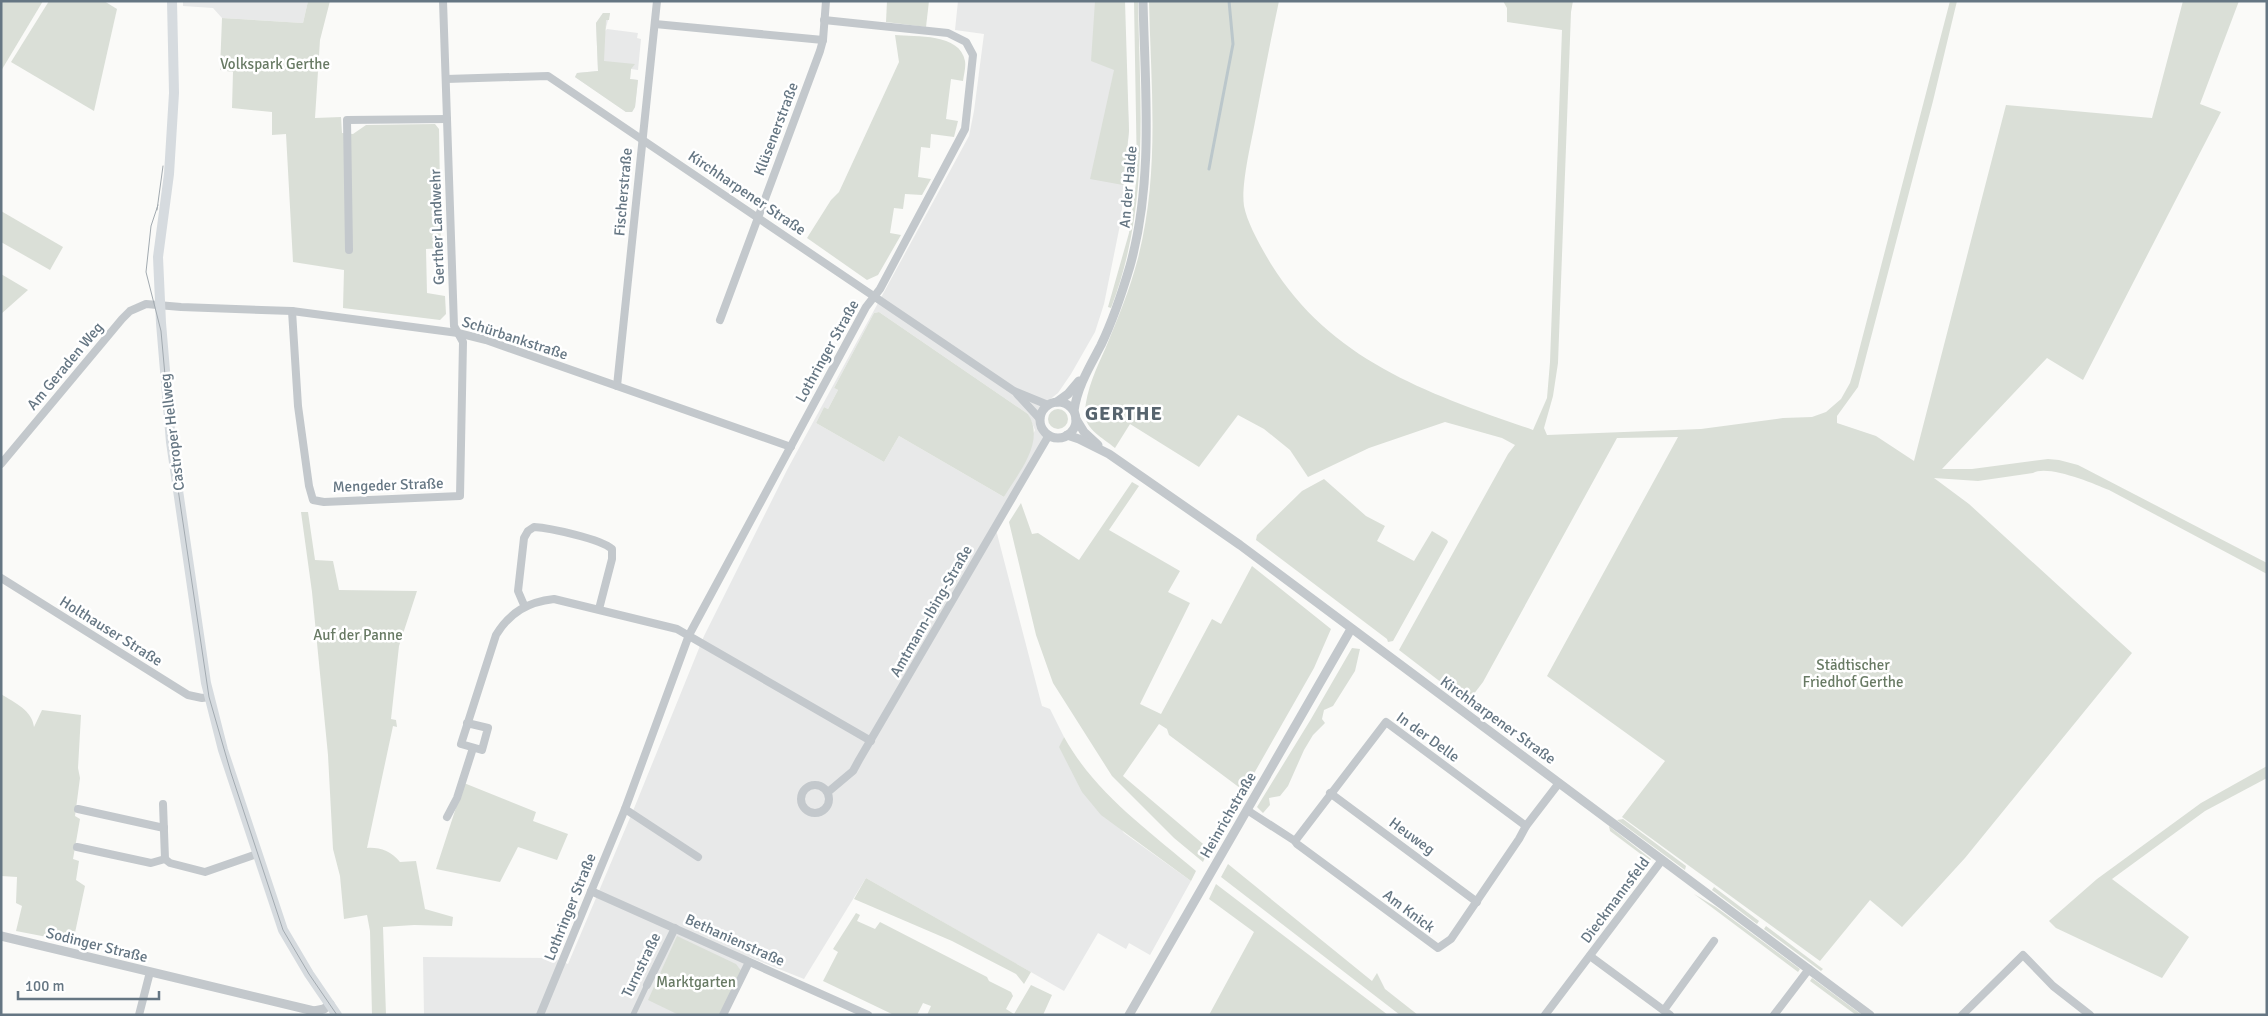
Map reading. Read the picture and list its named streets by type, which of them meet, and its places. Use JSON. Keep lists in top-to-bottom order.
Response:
{
  "streets": {
    "main road": ["Castroper Hellweg"],
    "street": [
      "Klüsenerstraße",
      "An der Halde",
      "Fischerstraße",
      "Kirchharpener Straße",
      "Gerther Landwehr",
      "Schürbankstraße",
      "Lothringer Straße",
      "Am Geraden Weg",
      "Mengeder Straße",
      "Amtmann-Ibing-Straße",
      "Holthauser Straße",
      "In der Delle",
      "Heinrichstraße",
      "Heuweg",
      "Dieckmannsfeld",
      "Am Knick",
      "Bethanienstraße",
      "Sodinger Straße",
      "Turnstraße"
    ]
  },
  "crossings": [
    ["Klüsenerstraße", "Kirchharpener Straße"],
    ["Klüsenerstraße", "Lothringer Straße"],
    ["An der Halde", "Kirchharpener Straße"],
    ["An der Halde", "Amtmann-Ibing-Straße"],
    ["Fischerstraße", "Kirchharpener Straße"],
    ["Fischerstraße", "Schürbankstraße"],
    ["Kirchharpener Straße", "Gerther Landwehr"],
    ["Kirchharpener Straße", "Lothringer Straße"],
    ["Kirchharpener Straße", "Amtmann-Ibing-Straße"],
    ["Kirchharpener Straße", "Heinrichstraße"],
    ["Kirchharpener Straße", "Dieckmannsfeld"],
    ["Kirchharpener Straße", "Am Knick"],
    ["Gerther Landwehr", "Schürbankstraße"],
    ["Gerther Landwehr", "Mengeder Straße"],
    ["Schürbankstraße", "Lothringer Straße"],
    ["Schürbankstraße", "Am Geraden Weg"],
    ["Schürbankstraße", "Castroper Hellweg"],
    ["Schürbankstraße", "Mengeder Straße"],
    ["Lothringer Straße", "Bethanienstraße"],
    ["Am Geraden Weg", "Castroper Hellweg"],
    ["Castroper Hellweg", "Holthauser Straße"],
    ["Castroper Hellweg", "Sodinger Straße"],
    ["In der Delle", "Heuweg"],
    ["In der Delle", "Am Knick"],
    ["Heinrichstraße", "Am Knick"],
    ["Heuweg", "Am Knick"],
    ["Bethanienstraße", "Turnstraße"]
  ],
  "districts": ["GERTHE"],
  "parks": [
    "Volkspark Gerthe",
    "Auf der Panne",
    "Städtischer Friedhof Gerthe",
    "Marktgarten"
  ],
  "scale_bar": "100 m"
}
